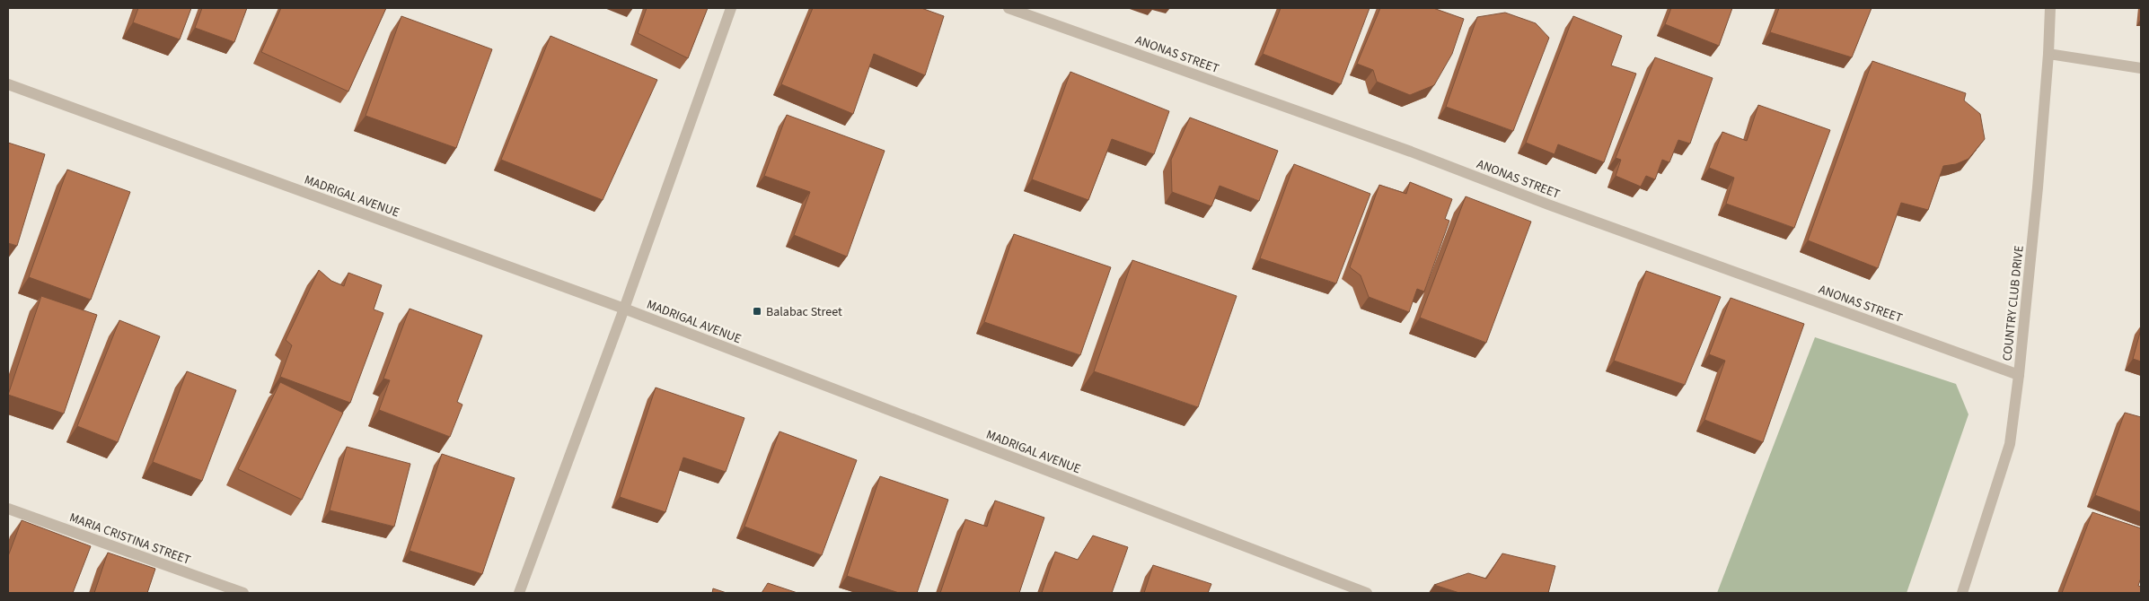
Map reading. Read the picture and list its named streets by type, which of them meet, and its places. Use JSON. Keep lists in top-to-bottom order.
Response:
{
  "streets": {
    "street": [
      "ANONAS STREET",
      "MADRIGAL AVENUE",
      "COUNTRY CLUB DRIVE",
      "MARIA CRISTINA STREET"
    ]
  },
  "crossings": [
    ["ANONAS STREET", "COUNTRY CLUB DRIVE"]
  ],
  "places": {
    "transit": ["Balabac Street"]
  }
}
